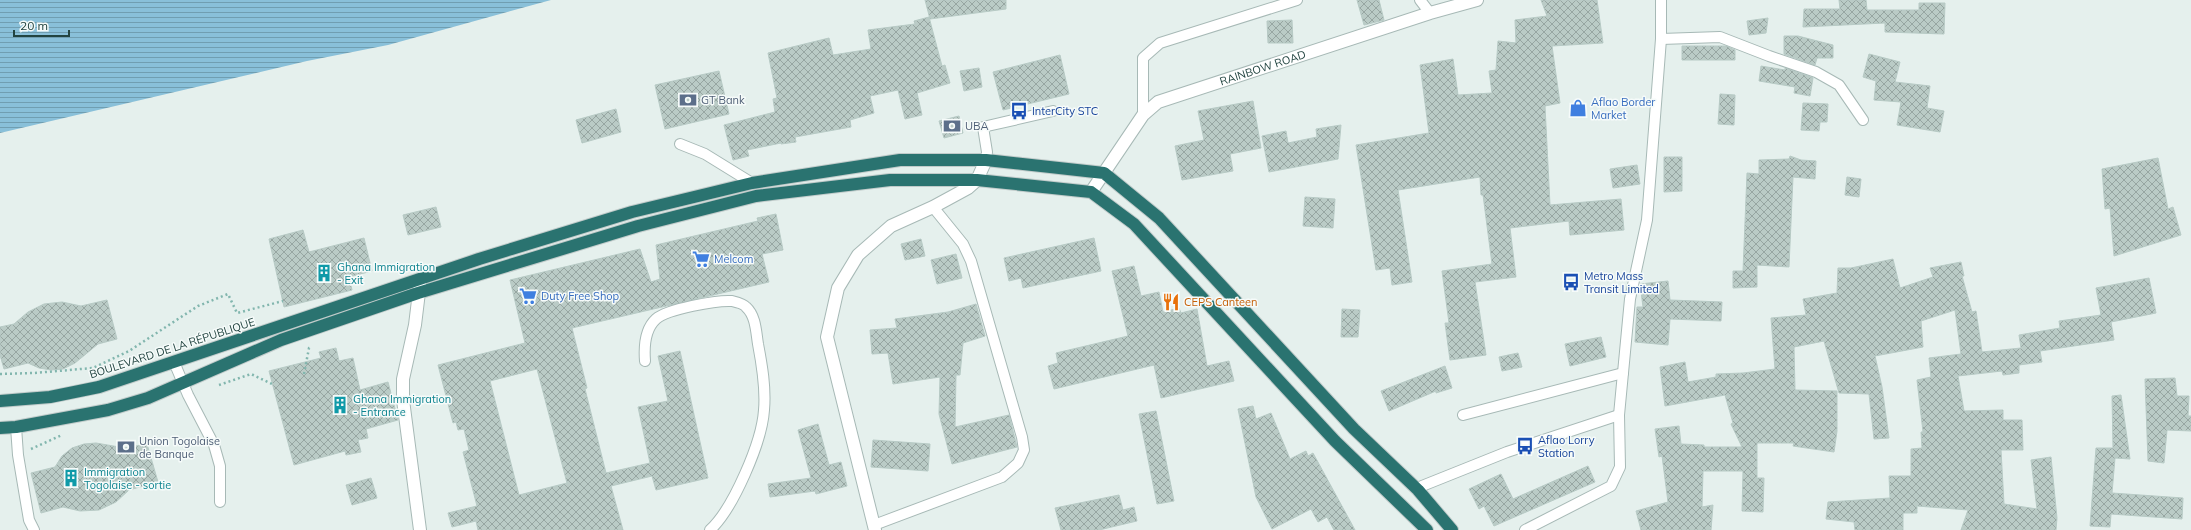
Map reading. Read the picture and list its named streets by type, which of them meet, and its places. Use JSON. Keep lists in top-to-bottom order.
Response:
{
  "streets": {
    "highway": ["BOULEVARD DE LA RÉPUBLIQUE"],
    "street": ["RAINBOW ROAD"]
  },
  "crossings": [
    ["RAINBOW ROAD", "BOULEVARD DE LA RÉPUBLIQUE"]
  ],
  "places": {
    "bank": ["GT Bank", "UBA", "Union Togolaise de Banque"],
    "shop": ["Aflao Border Market"],
    "bus stop": ["InterCity STC", "Metro Mass Transit Limited", "Aflao Lorry Station"],
    "supermarket": ["Melcom", "Duty Free Shop"],
    "building": ["Ghana Immigration - Exit", "Ghana Immigration - Entrance", "Immigration Togolaise - sortie"],
    "restaurant": ["CEPS Canteen"]
  },
  "scale_bar": "20 m"
}
